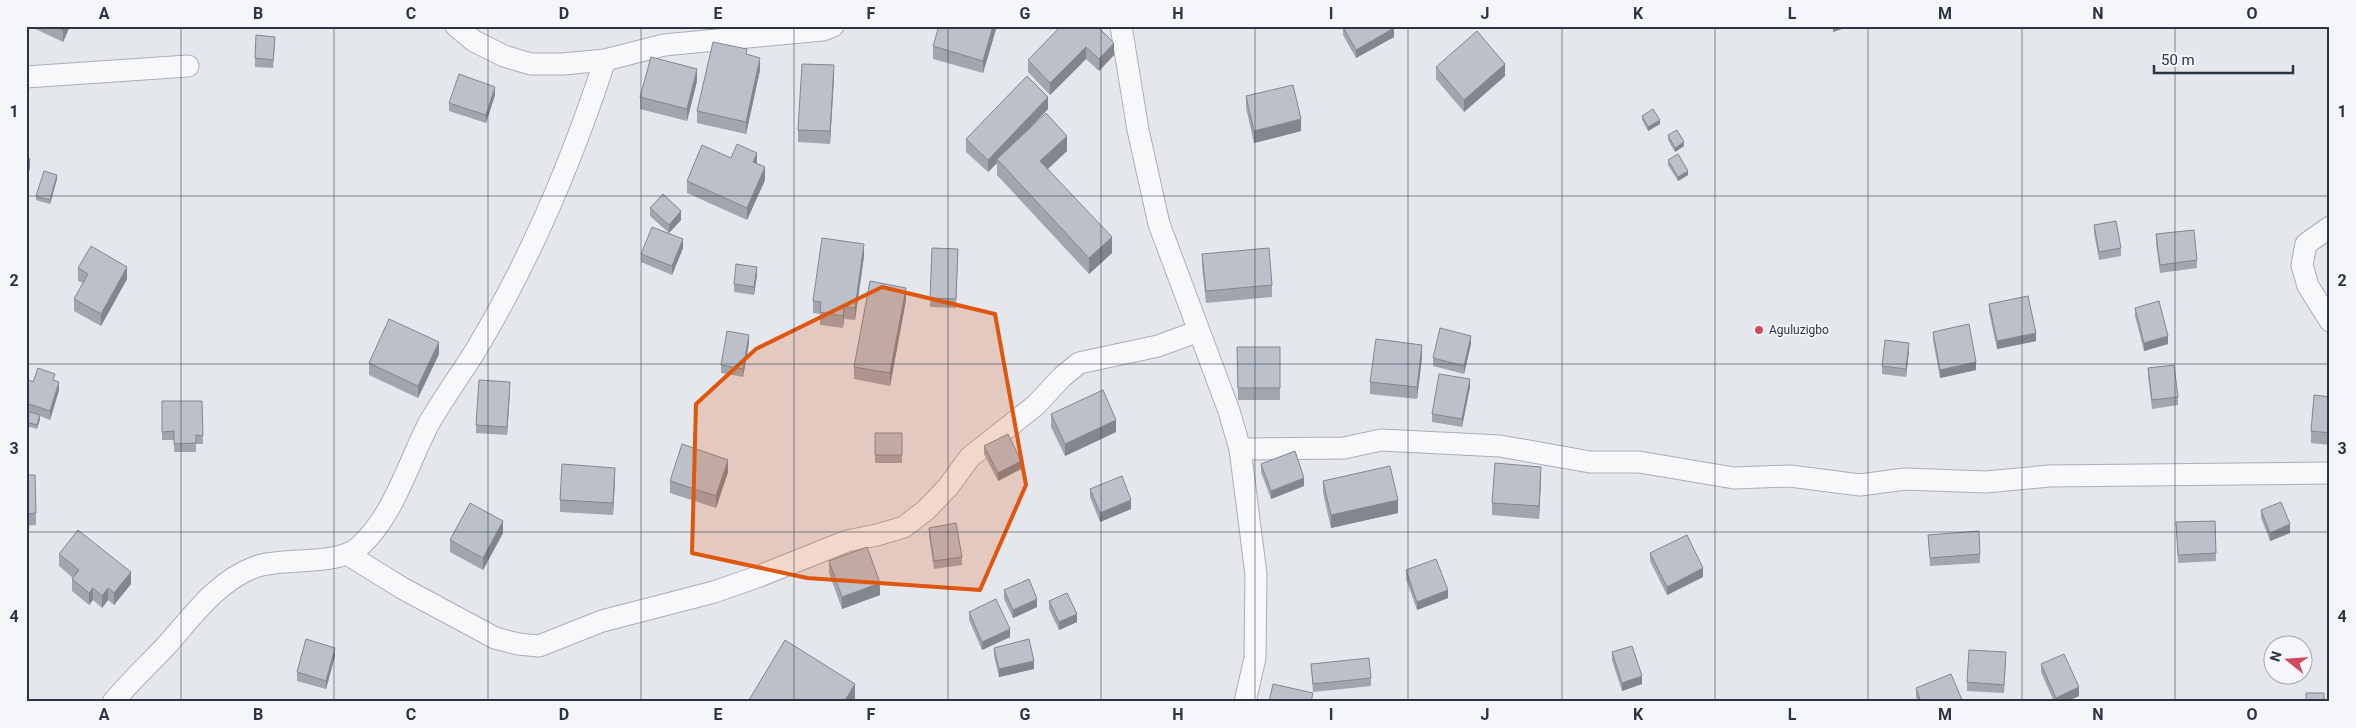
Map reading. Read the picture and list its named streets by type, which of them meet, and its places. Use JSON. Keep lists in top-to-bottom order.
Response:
{
  "places": ["Aguluzigbo"],
  "scale_bar": "50 m",
  "north": "left",
  "grid": {
    "columns": [
      "A",
      "B",
      "C",
      "D",
      "E",
      "F",
      "G",
      "H",
      "I",
      "J",
      "K",
      "L",
      "M",
      "N",
      "O"
    ],
    "rows": [
      "1",
      "2",
      "3",
      "4"
    ]
  }
}
